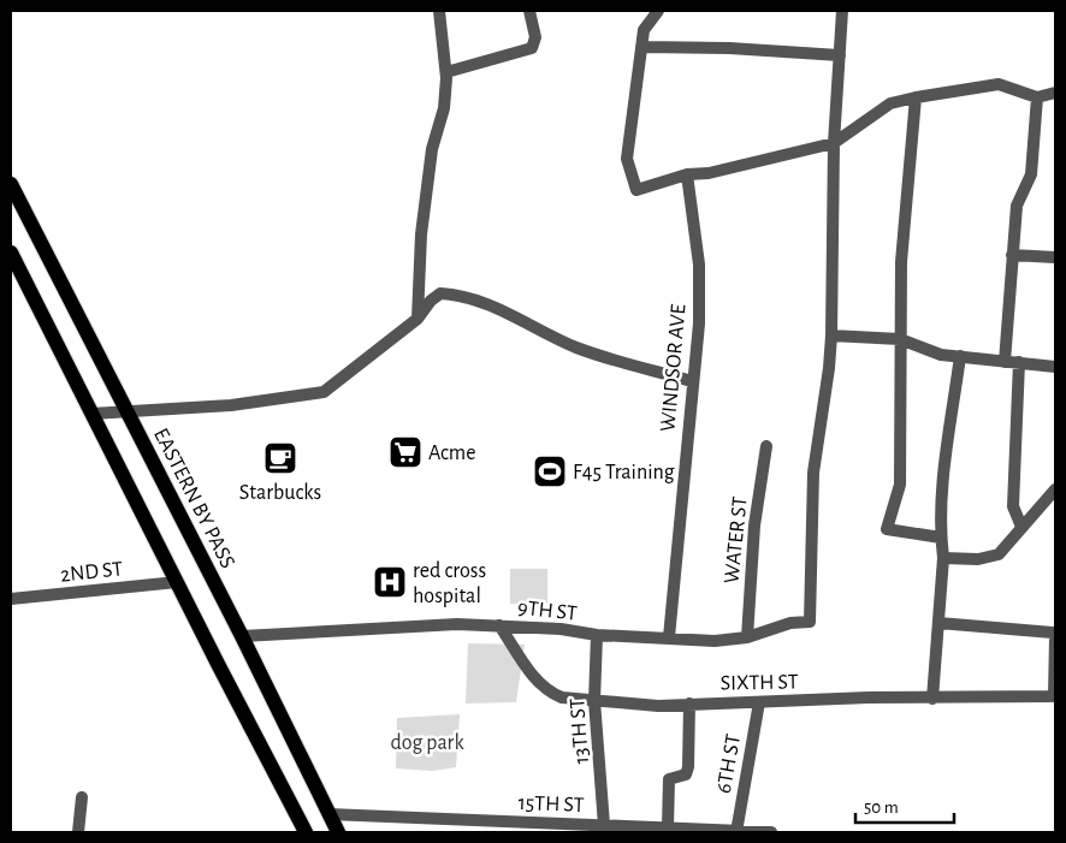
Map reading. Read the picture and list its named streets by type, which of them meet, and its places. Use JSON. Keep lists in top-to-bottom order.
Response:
{
  "streets": {
    "main road": ["EASTERN BY PASS"],
    "street": [
      "WINDSOR AVE",
      "WATER ST",
      "2ND ST",
      "9TH ST",
      "SIXTH ST",
      "13TH ST",
      "6TH ST",
      "15TH ST"
    ]
  },
  "crossings": [
    ["WINDSOR AVE", "9TH ST"],
    ["EASTERN BY PASS", "9TH ST"],
    ["EASTERN BY PASS", "15TH ST"],
    ["WATER ST", "9TH ST"],
    ["9TH ST", "SIXTH ST"],
    ["9TH ST", "13TH ST"],
    ["SIXTH ST", "13TH ST"],
    ["SIXTH ST", "6TH ST"],
    ["13TH ST", "15TH ST"],
    ["6TH ST", "15TH ST"]
  ],
  "parks": ["dog park"],
  "places": {
    "supermarket": ["Acme"],
    "cafe": ["Starbucks"],
    "sports": ["F45 Training"],
    "hospital": ["red cross hospital"]
  },
  "scale_bar": "50 m"
}
